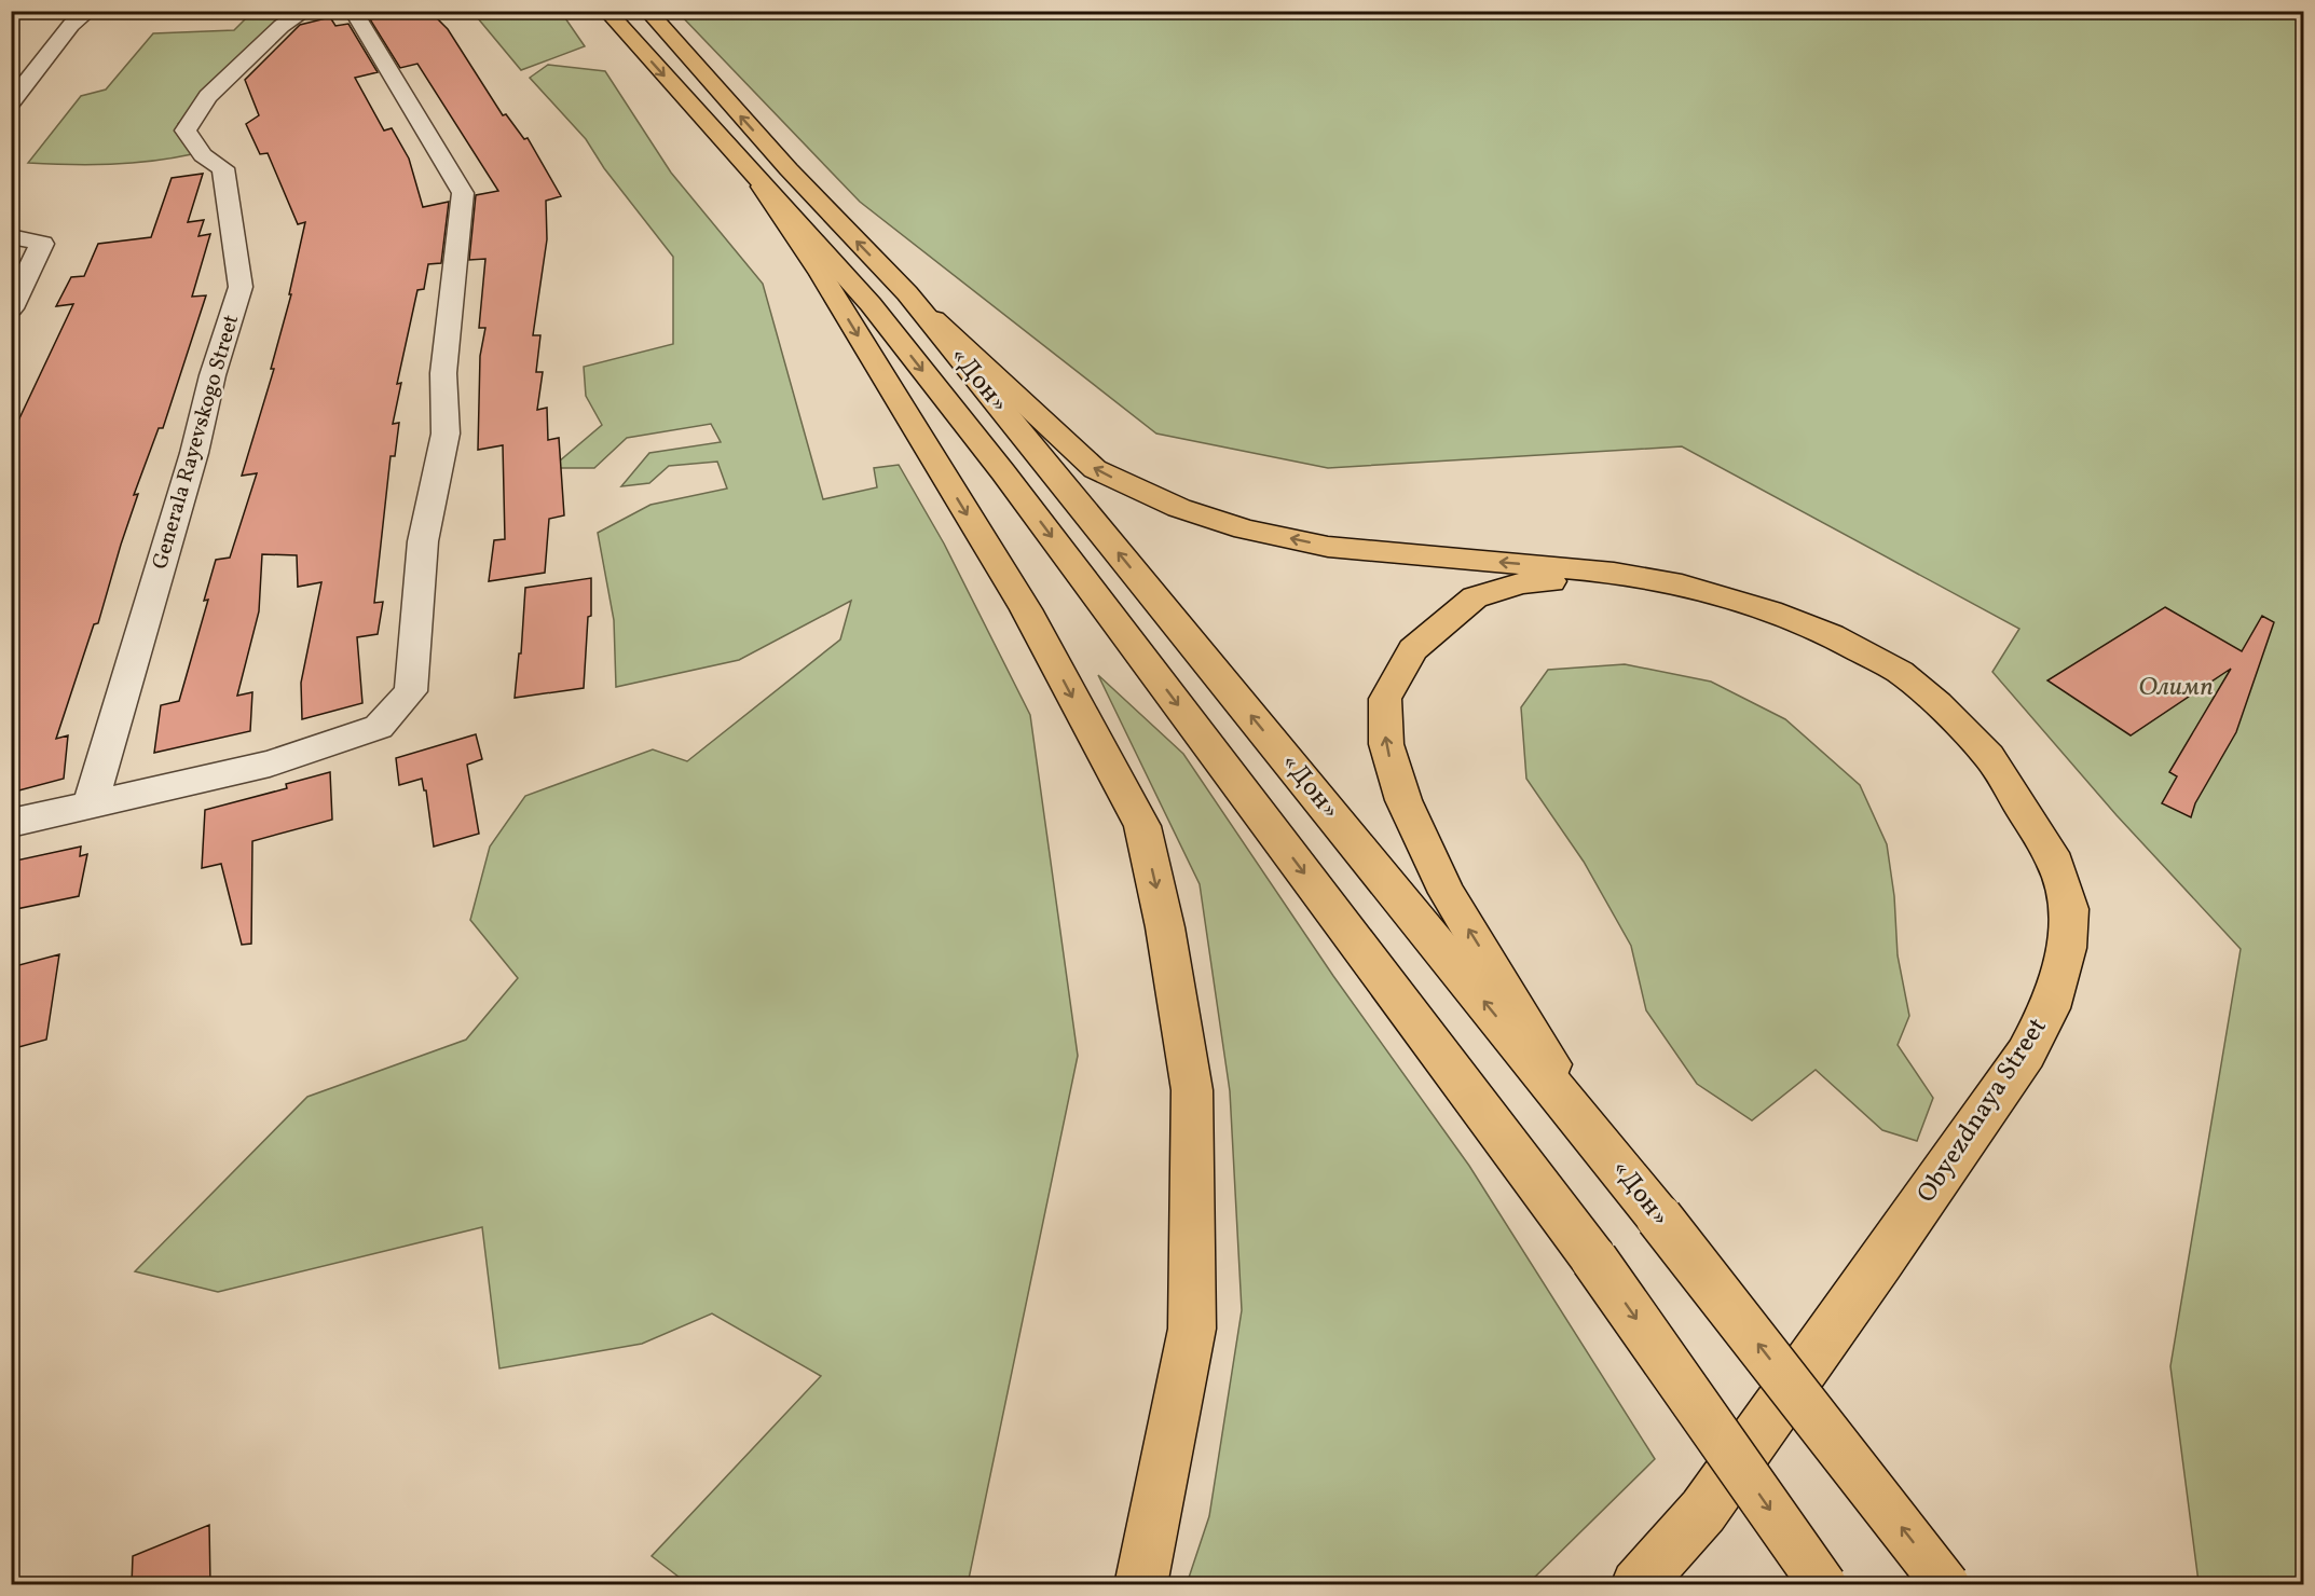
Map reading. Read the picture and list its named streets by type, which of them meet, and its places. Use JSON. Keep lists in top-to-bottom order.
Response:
{
  "streets": {
    "main road": ["«Дон»", "Obyezdnaya Street"],
    "street": ["Generala Rayevskogo Street"]
  },
  "parks": ["Олимп"]
}
